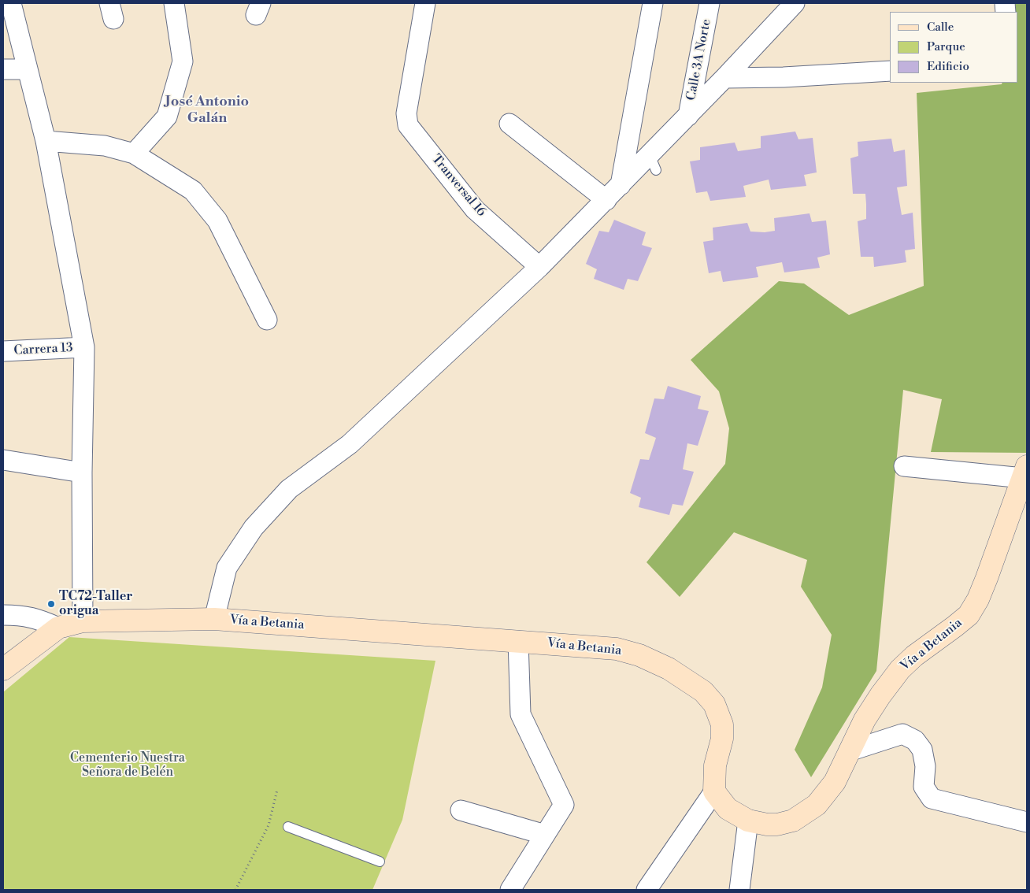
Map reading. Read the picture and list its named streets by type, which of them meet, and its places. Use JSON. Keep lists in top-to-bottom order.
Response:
{
  "streets": {
    "street": [
      "Calle 3A Norte",
      "Tranversal 16",
      "Carrera 13",
      "Vía a Betania"
    ]
  },
  "districts": ["José Antonio Galán"],
  "parks": ["Cementerio Nuestra Señora de Belén"],
  "places": ["TC72-Taller origua"],
  "legend": ["Calle", "Parque", "Edificio"]
}
